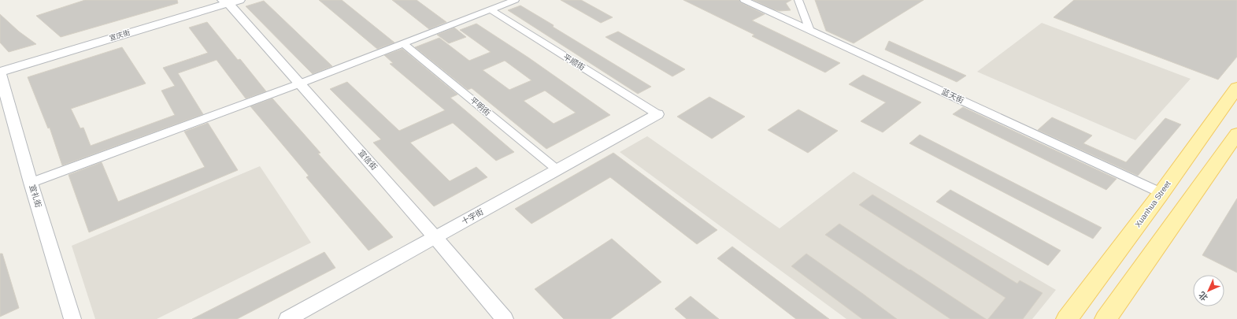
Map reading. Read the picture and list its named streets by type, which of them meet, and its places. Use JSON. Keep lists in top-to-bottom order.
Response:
{
  "streets": {
    "main road": ["Xuanhua Street"],
    "street": [
      "宣庆街",
      "平顺街",
      "蓝天街",
      "平明街",
      "宣信街",
      "宣礼街",
      "十字街"
    ]
  },
  "crossings": [
    ["宣庆街", "宣信街"],
    ["宣庆街", "宣礼街"],
    ["平顺街", "十字街"],
    ["蓝天街", "Xuanhua Street"],
    ["平明街", "十字街"],
    ["宣信街", "十字街"]
  ],
  "north": "bottom left"
}
